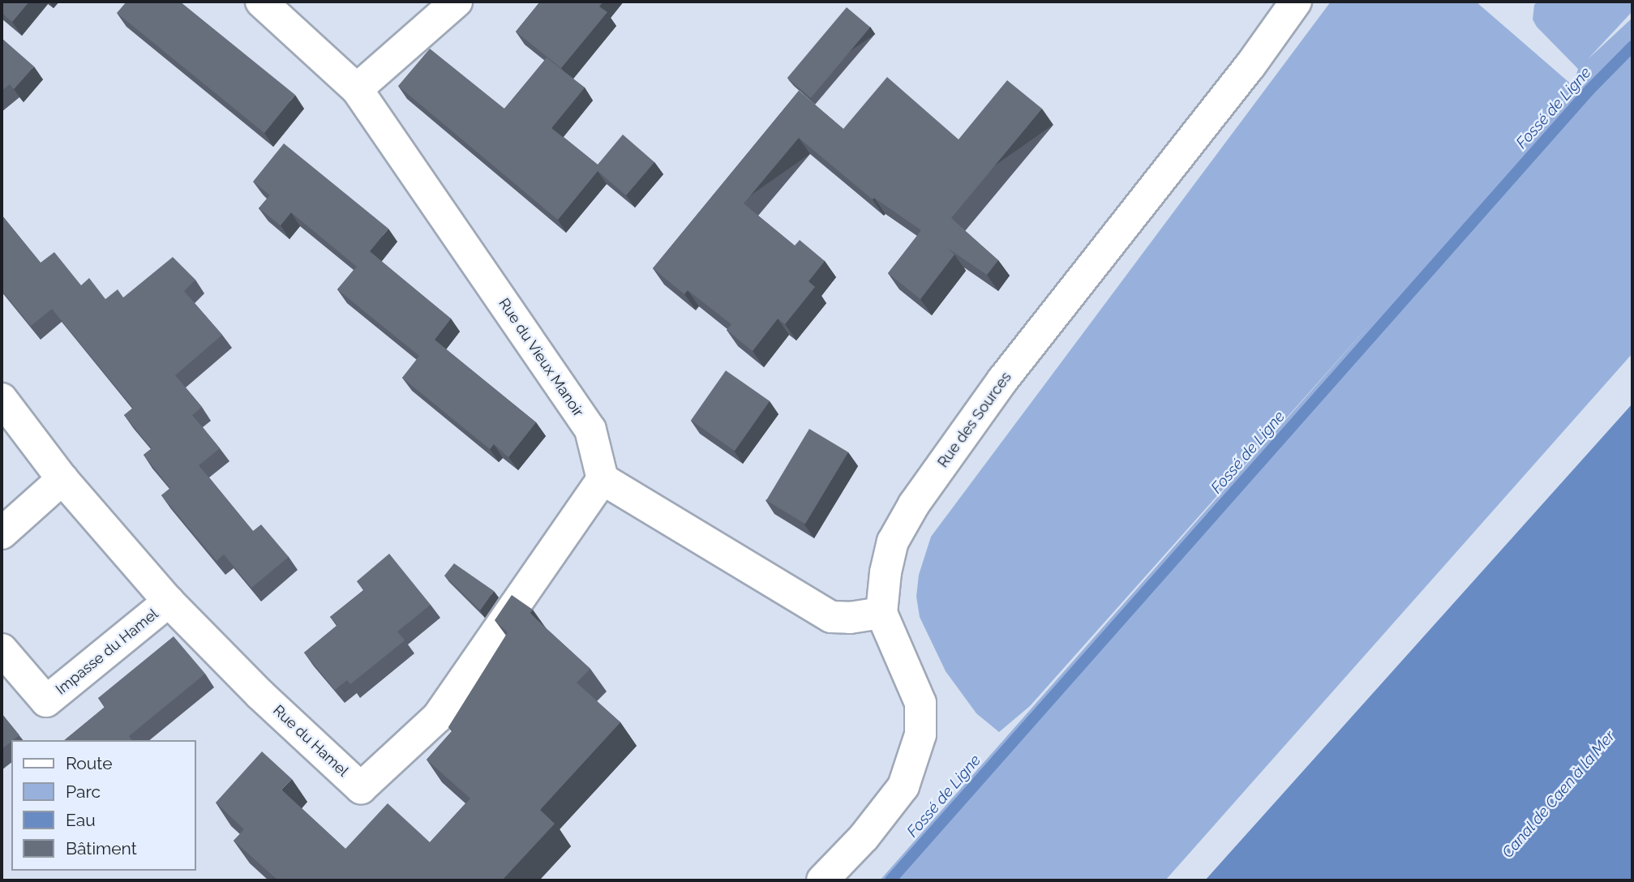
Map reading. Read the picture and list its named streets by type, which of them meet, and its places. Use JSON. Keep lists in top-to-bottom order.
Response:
{
  "streets": {
    "street": [
      "Rue du Vieux Manoir",
      "Rue des Sources",
      "Impasse du Hamel",
      "Rue du Hamel"
    ]
  },
  "crossings": [
    ["Rue du Vieux Manoir", "Rue du Hamel"],
    ["Impasse du Hamel", "Rue du Hamel"]
  ],
  "water": ["Fossé de Ligne", "Canal de Caen à la Mer"],
  "legend": [
    "Route",
    "Parc",
    "Eau",
    "Bâtiment"
  ]
}
